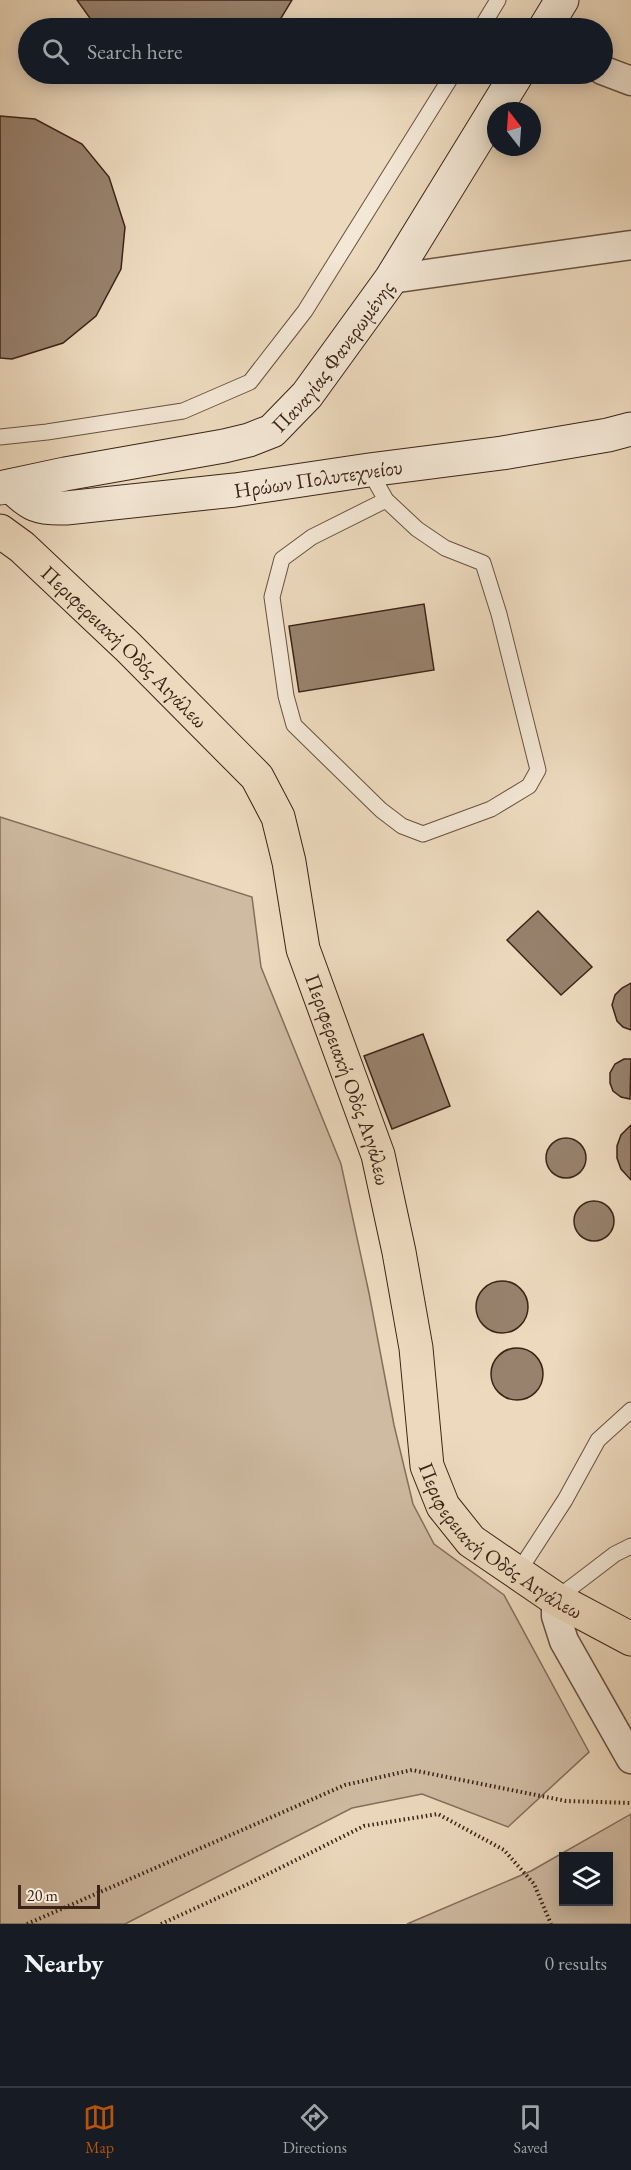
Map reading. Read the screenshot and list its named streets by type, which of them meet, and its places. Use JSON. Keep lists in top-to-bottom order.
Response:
{
  "streets": {
    "highway": ["Περιφερειακή Οδός Αιγάλεω"],
    "main road": ["Παναγίας Φανερωμένης", "Ηρώων Πολυτεχνείου"]
  },
  "crossings": [
    ["Παναγίας Φανερωμένης", "Ηρώων Πολυτεχνείου"]
  ],
  "scale_bar": "20 m",
  "north": "top",
  "page": {
    "search": "Search here",
    "scale": "20 m",
    "heading": ["Nearby", "0 results"],
    "nav": ["Map", "Directions", "Saved"]
  }
}
